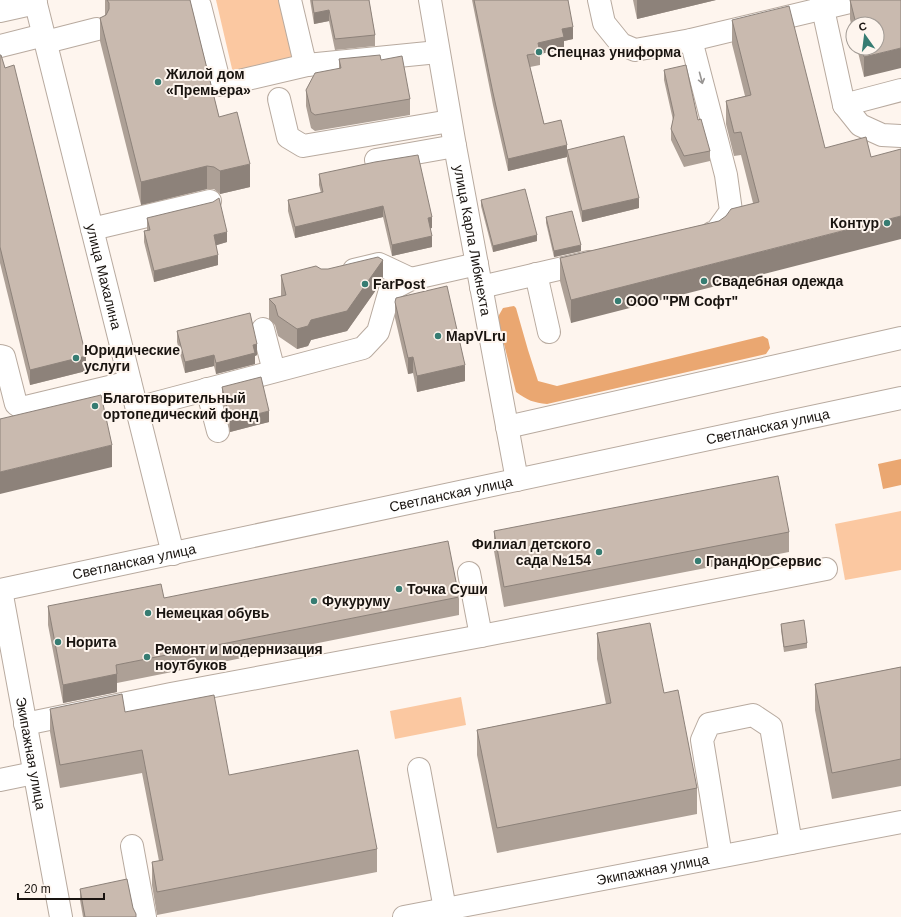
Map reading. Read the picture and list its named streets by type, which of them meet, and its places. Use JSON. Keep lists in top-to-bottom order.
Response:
{
  "streets": {
    "street": [
      "улица Карла Либкнехта",
      "улица Махалина",
      "Светланская улица",
      "Экипажная улица"
    ]
  },
  "crossings": [
    ["улица Карла Либкнехта", "Светланская улица"],
    ["улица Махалина", "Светланская улица"],
    ["Светланская улица", "Экипажная улица"]
  ],
  "places": [
    "Спецназ униформа",
    "Жилой дом «Премьера»",
    "Контур",
    "Свадебная одежда",
    "FarPost",
    "ООО \"РМ Софт\"",
    "MapVLru",
    "Юридические услуги",
    "Благотворительный ортопедический фонд",
    "Филиал детского сада №154",
    "ГрандЮрСервис",
    "Точка Суши",
    "Фукуруму",
    "Немецкая обувь",
    "Норита",
    "Ремонт и модернизация ноутбуков"
  ],
  "scale_bar": "20 m",
  "north": "top"
}
